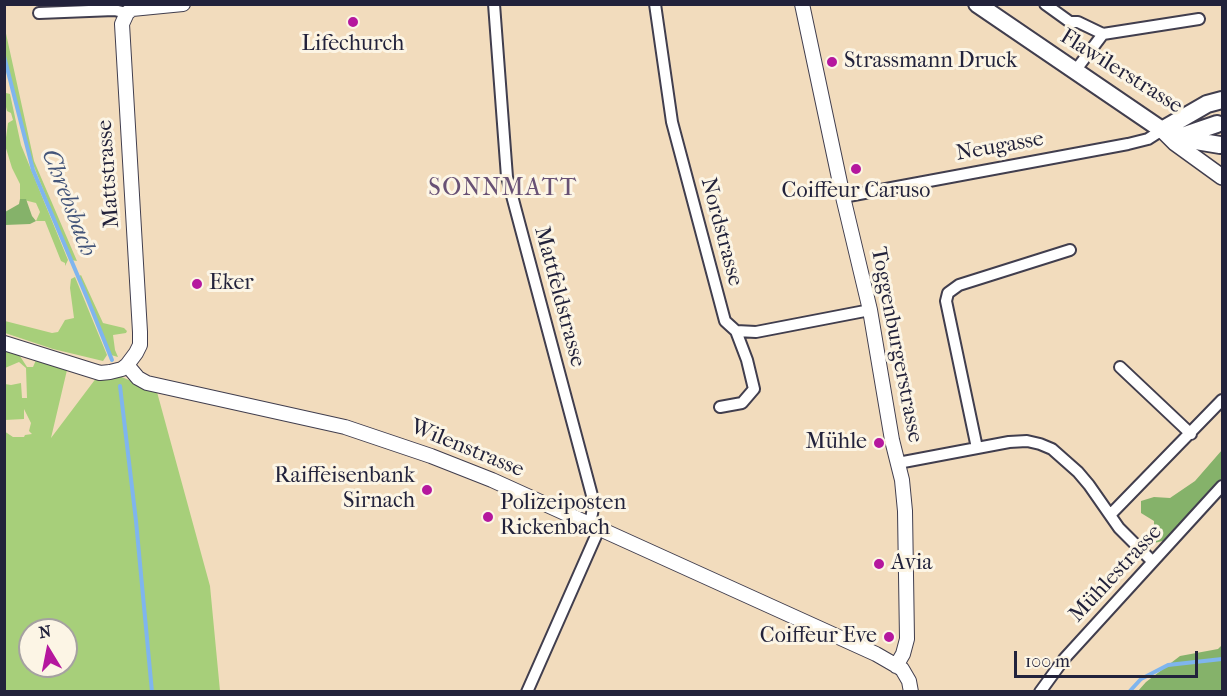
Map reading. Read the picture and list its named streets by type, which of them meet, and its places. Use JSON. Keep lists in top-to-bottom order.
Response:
{
  "streets": {
    "main road": ["Flawilerstrasse"],
    "street": [
      "Neugasse",
      "Mattstrasse",
      "Nordstrasse",
      "Mattfeldstrasse",
      "Toggenburgerstrasse",
      "Wilenstrasse",
      "Mühlestrasse"
    ]
  },
  "crossings": [
    ["Flawilerstrasse", "Neugasse"],
    ["Neugasse", "Toggenburgerstrasse"],
    ["Mattstrasse", "Wilenstrasse"],
    ["Mattfeldstrasse", "Wilenstrasse"],
    ["Toggenburgerstrasse", "Wilenstrasse"]
  ],
  "districts": ["SONNMATT"],
  "water": ["Chrebsbach"],
  "places": [
    "Lifechurch",
    "Strassmann Druck",
    "Coiffeur Caruso",
    "Eker",
    "Mühle",
    "Raiffeisenbank Sirnach",
    "Polizeiposten Rickenbach",
    "Avia",
    "Coiffeur Eve"
  ],
  "scale_bar": "100 m",
  "north": "top"
}
